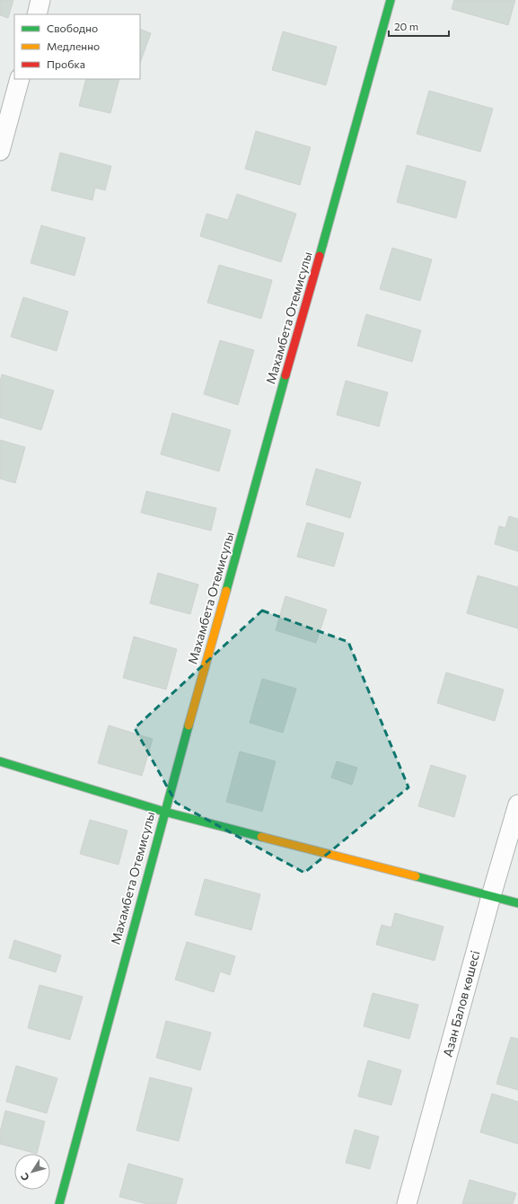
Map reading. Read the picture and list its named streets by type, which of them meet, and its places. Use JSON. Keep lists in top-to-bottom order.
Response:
{
  "streets": {
    "street": ["Махамбета Отемисулы", "Азан Балов көшесі"]
  },
  "legend": ["Свободно", "Медленно", "Пробка"],
  "scale_bar": "20 m",
  "north": "bottom left"
}
